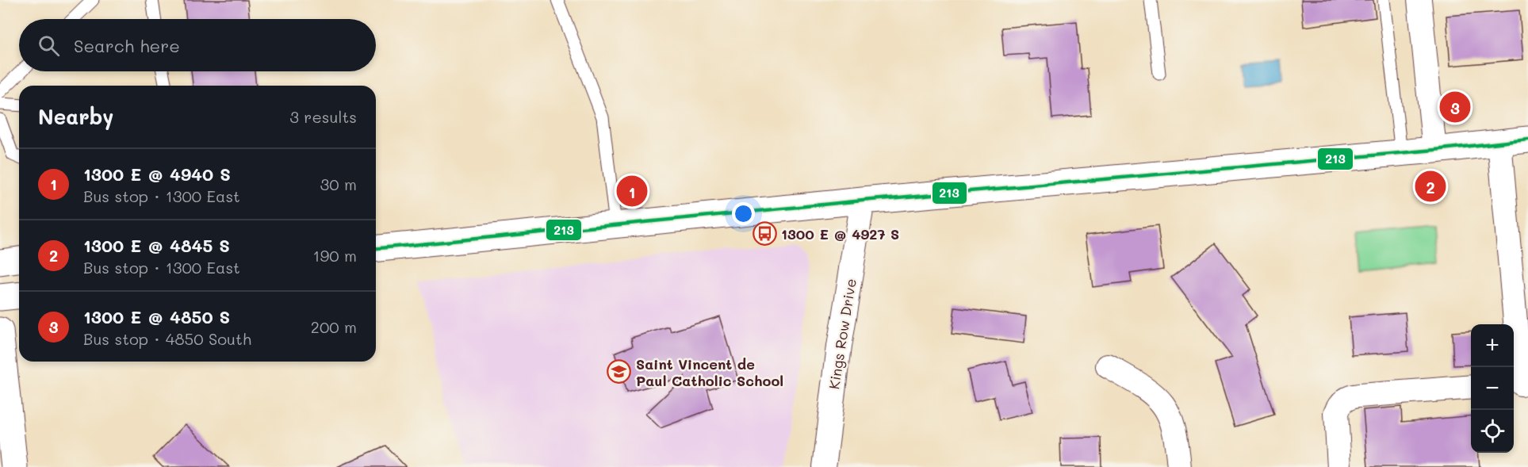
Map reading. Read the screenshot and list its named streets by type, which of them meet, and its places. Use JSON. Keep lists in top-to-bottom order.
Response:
{
  "streets": {
    "street": ["Kings Row Drive"]
  },
  "places": {
    "bus stop": ["1300 E @ 4927 S"],
    "school or university": ["Saint Vincent de Paul Catholic School"]
  },
  "lines": ["transit line 213"],
  "page": {
    "search": "Search here",
    "heading": ["Nearby", "3 results"],
    "pins": ["3", "2", "1"],
    "list": [
      {
        "mark": "1",
        "name": "1300 E @ 4940 S",
        "note": "Bus stop · 1300 East",
        "value": "30 m"
      },
      {
        "mark": "2",
        "name": "1300 E @ 4845 S",
        "note": "Bus stop · 1300 East",
        "value": "190 m"
      },
      {
        "mark": "3",
        "name": "1300 E @ 4850 S",
        "note": "Bus stop · 4850 South",
        "value": "200 m"
      }
    ],
    "map_buttons": ["+", "−"]
  }
}
